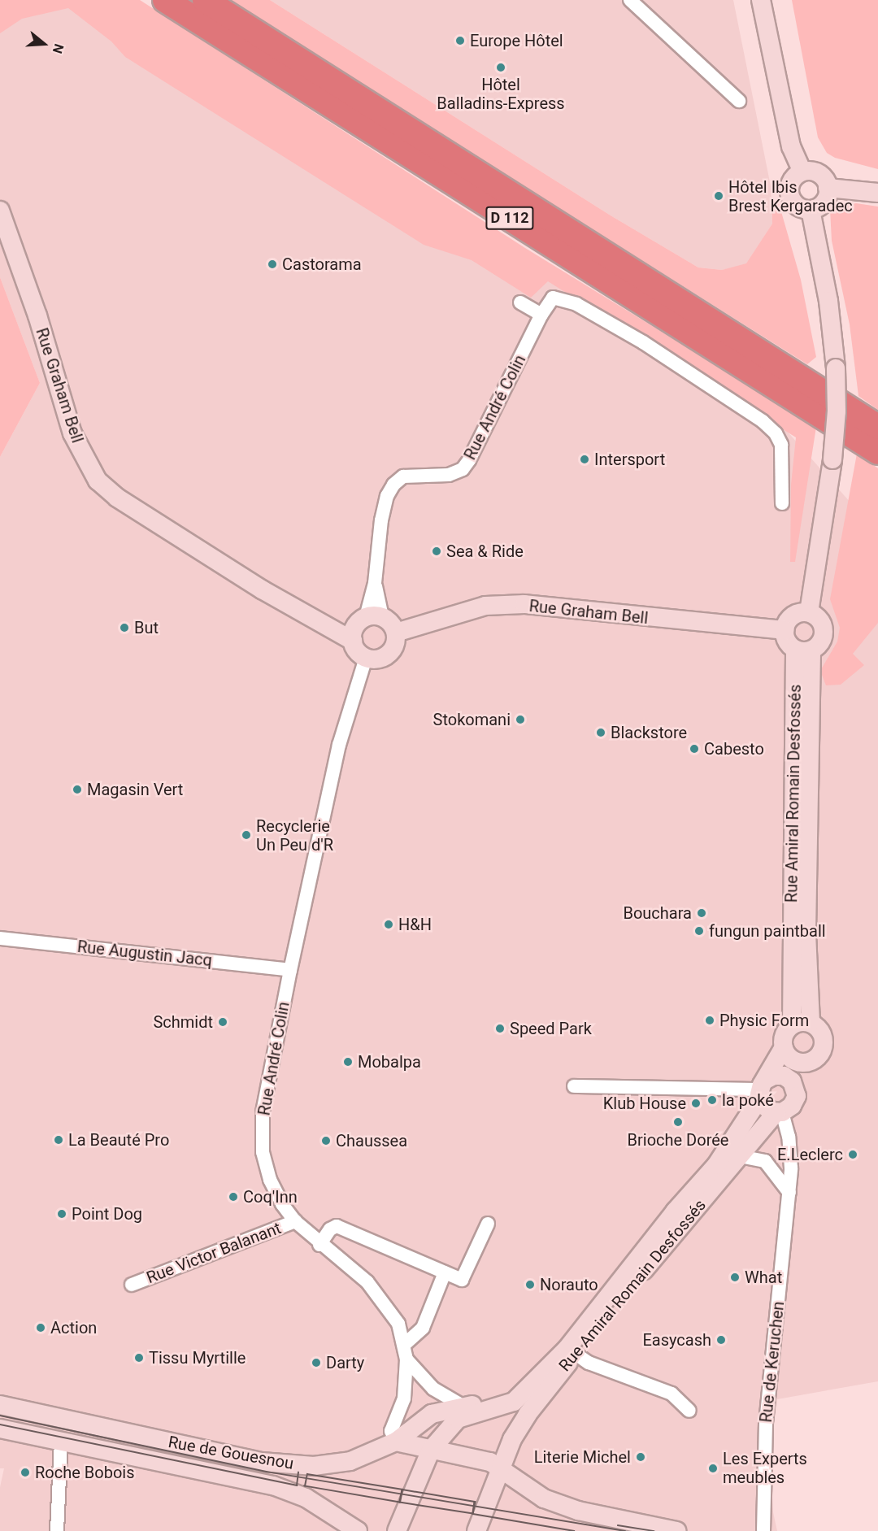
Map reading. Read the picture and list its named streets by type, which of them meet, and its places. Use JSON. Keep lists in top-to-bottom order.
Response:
{
  "streets": {
    "highway": ["D 112"],
    "main road": ["Rue Graham Bell", "Rue Amiral Romain Desfossés", "Rue de Gouesnou"],
    "street": [
      "Rue André Colin",
      "Rue Augustin Jacq",
      "Rue Victor Balanant",
      "Rue de Keruchen"
    ]
  },
  "crossings": [
    ["Rue Graham Bell", "Rue André Colin"],
    ["Rue Graham Bell", "Rue Amiral Romain Desfossés"],
    ["Rue André Colin", "Rue Amiral Romain Desfossés"],
    ["Rue André Colin", "Rue Augustin Jacq"],
    ["Rue André Colin", "Rue Victor Balanant"],
    ["Rue André Colin", "Rue de Gouesnou"],
    ["Rue Amiral Romain Desfossés", "Rue de Keruchen"],
    ["Rue Amiral Romain Desfossés", "Rue de Gouesnou"]
  ],
  "places": [
    "Europe Hôtel",
    "Hôtel Balladins-Express",
    "Hôtel Ibis Brest Kergaradec",
    "Castorama",
    "Intersport",
    "Sea & Ride",
    "But",
    "Stokomani",
    "Blackstore",
    "Cabesto",
    "Magasin Vert",
    "Recyclerie Un Peu d'R",
    "Bouchara",
    "H&H",
    "fungun paintball",
    "Physic Form",
    "Schmidt",
    "Speed Park",
    "Mobalpa",
    "la poké",
    "Klub House",
    "Brioche Dorée",
    "La Beauté Pro",
    "Chaussea",
    "E.Leclerc",
    "Coq'Inn",
    "Point Dog",
    "What",
    "Norauto",
    "Action",
    "Easycash",
    "Tissu Myrtille",
    "Darty",
    "Literie Michel",
    "Les Experts meubles",
    "Roche Bobois"
  ],
  "north": "right"
}
